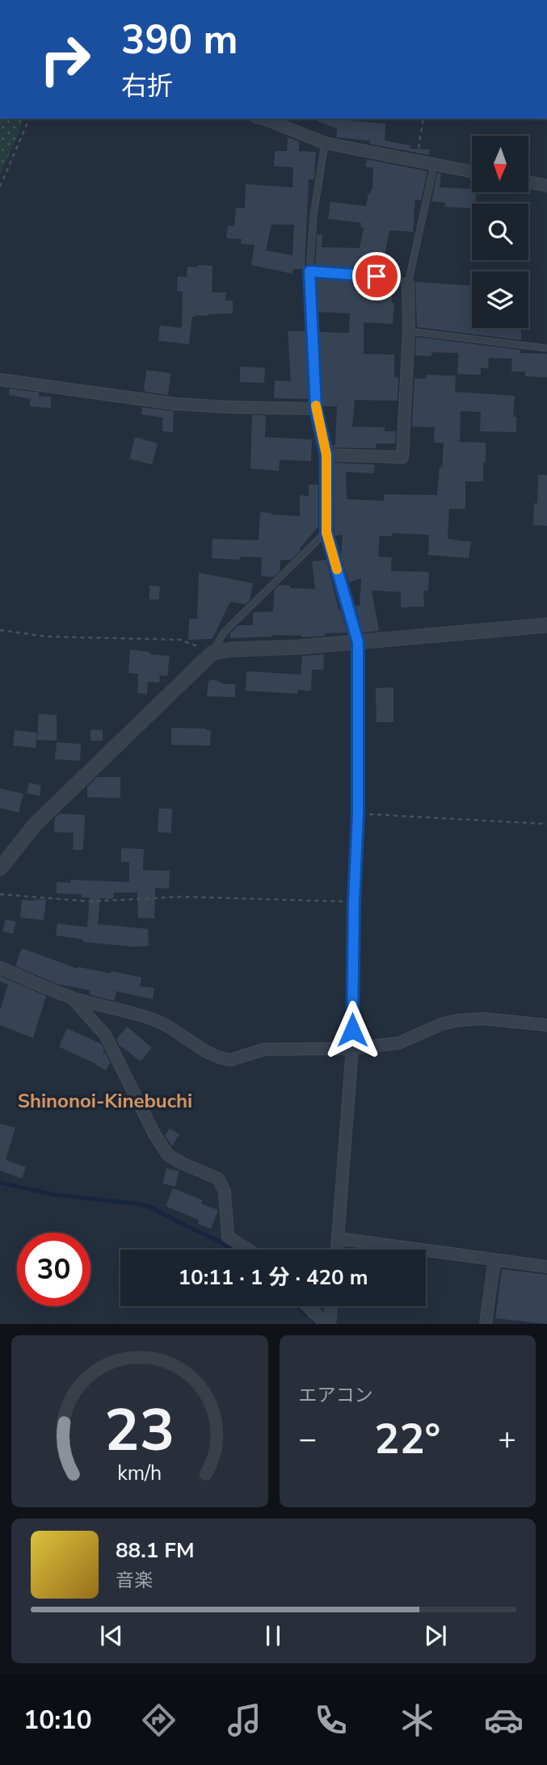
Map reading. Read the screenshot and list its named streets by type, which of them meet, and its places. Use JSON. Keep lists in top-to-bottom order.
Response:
{
  "districts": ["Shinonoi-Kinebuchi"],
  "north": "bottom",
  "page": {
    "turn": ["390 m", "右折"],
    "limit": "30",
    "trip": "10:11 · 1 分 · 420 m",
    "tile": "エアコン",
    "heat": ["−", "22°", "+"],
    "song": ["88.1 FM", "音楽"],
    "tabs": "10:10",
    "gauge": ["23", "km/h"]
  }
}
